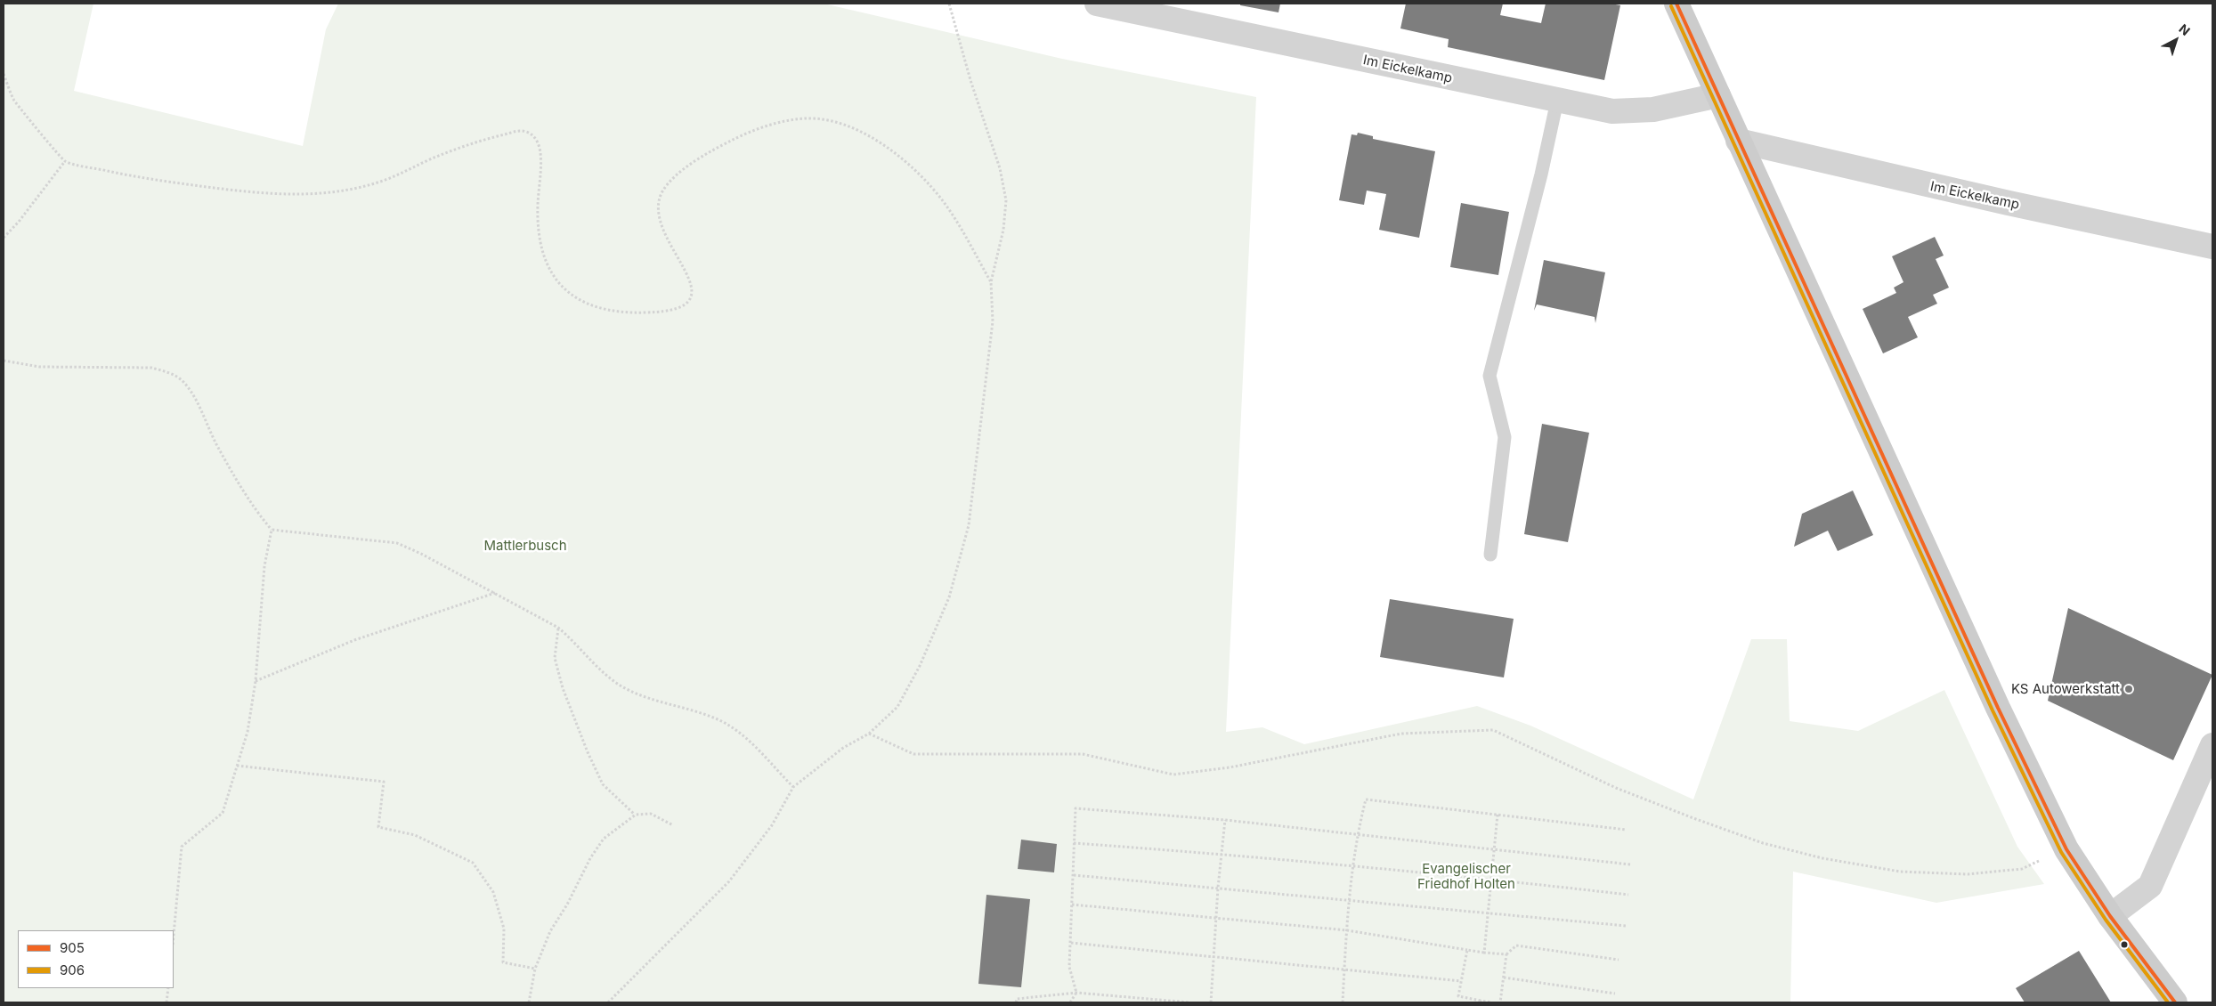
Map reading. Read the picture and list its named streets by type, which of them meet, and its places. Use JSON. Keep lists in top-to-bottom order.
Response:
{
  "streets": {
    "street": ["Im Eickelkamp"]
  },
  "parks": ["Mattlerbusch", "Evangelischer Friedhof Holten"],
  "places": ["KS Autowerkstatt"],
  "lines": ["transit line 905", "transit line 906"],
  "legend": ["905", "906"],
  "north": "top right"
}
